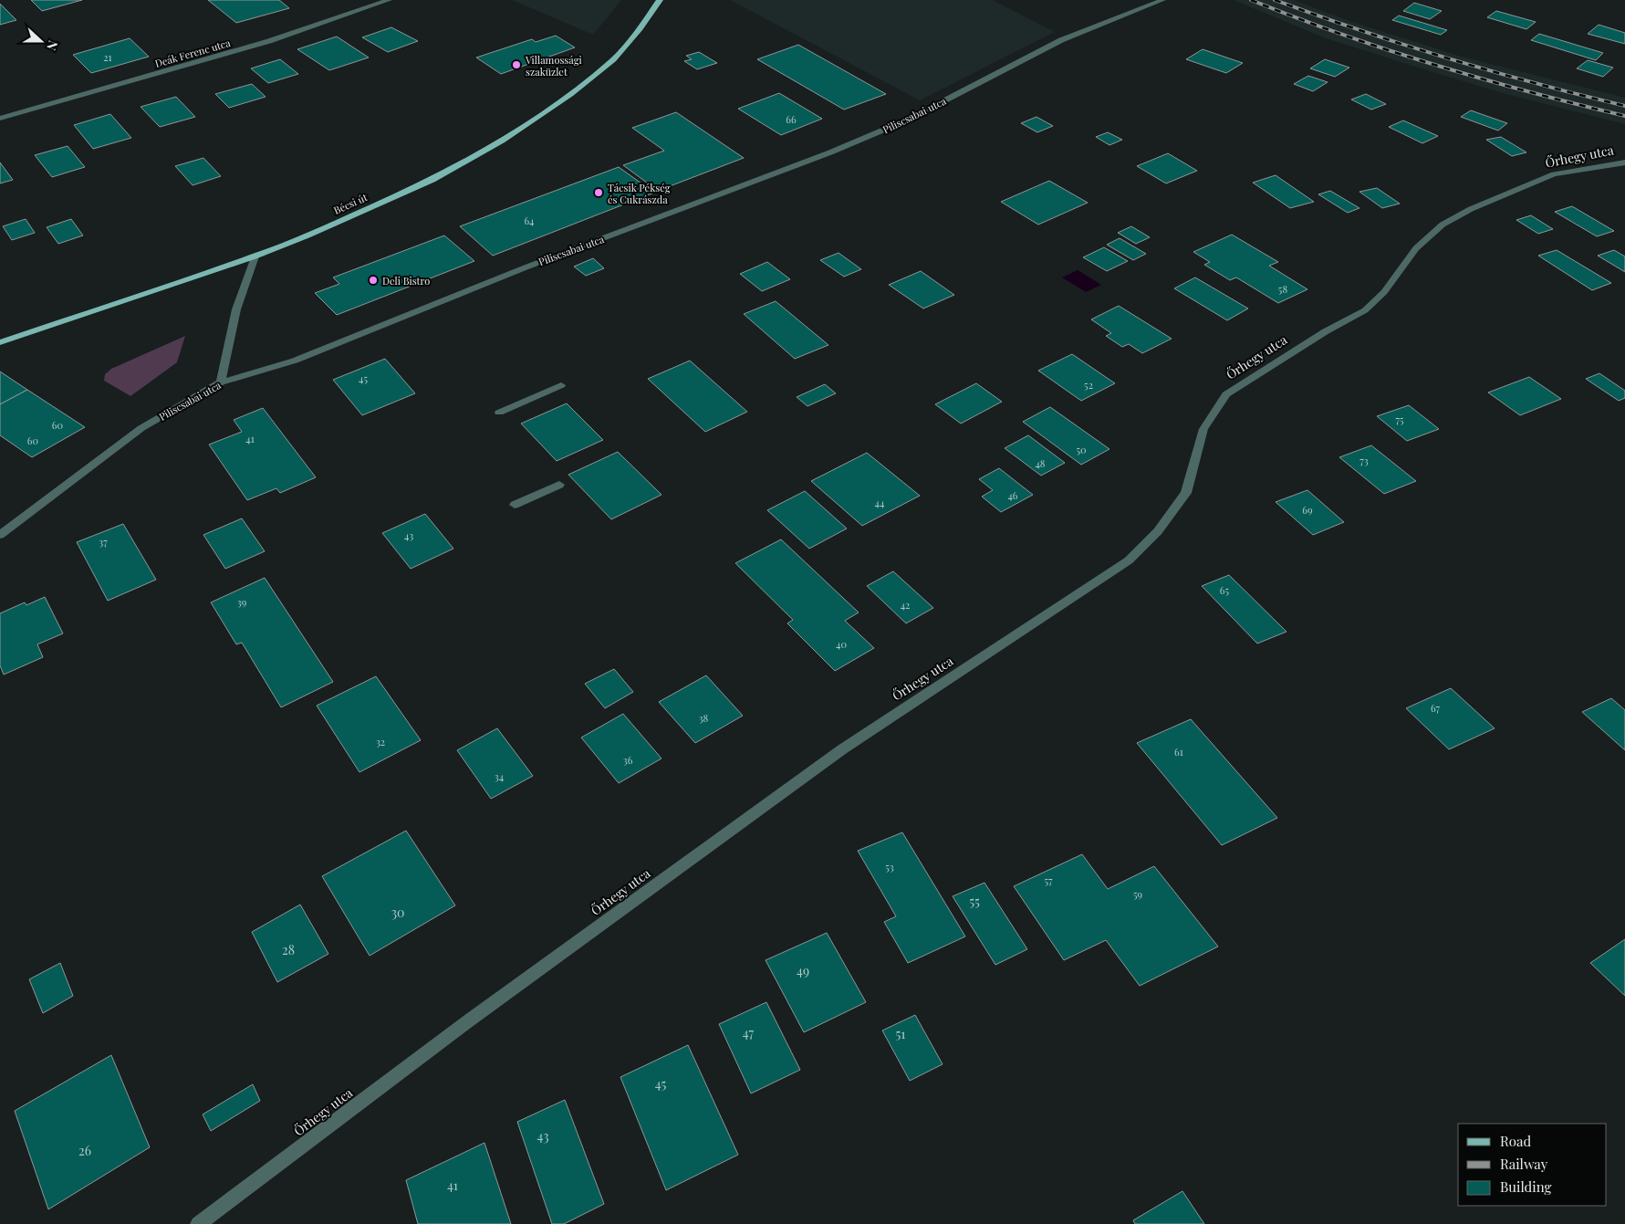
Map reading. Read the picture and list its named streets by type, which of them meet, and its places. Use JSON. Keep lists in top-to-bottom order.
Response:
{
  "streets": {
    "main road": ["Bécsi út"],
    "street": ["Deák Ferenc utca", "Piliscsabai utca", "Őrhegy utca"]
  },
  "places": ["Villamossági szaküzlet", "Tácsik Pékség és Cukrászda", "Deli Bistro"],
  "house_numbers": [
    "21",
    "66",
    "64",
    "58",
    "45",
    "52",
    "75",
    "60",
    "41",
    "60",
    "50",
    "73",
    "48",
    "46",
    "44",
    "69",
    "43",
    "37",
    "65",
    "39",
    "42",
    "40",
    "67",
    "38",
    "32",
    "61",
    "36",
    "34",
    "53",
    "57",
    "59",
    "55",
    "30",
    "28",
    "49",
    "47",
    "51",
    "45",
    "43",
    "26",
    "41"
  ],
  "legend": ["Road", "Railway", "Building"],
  "north": "right"
}
